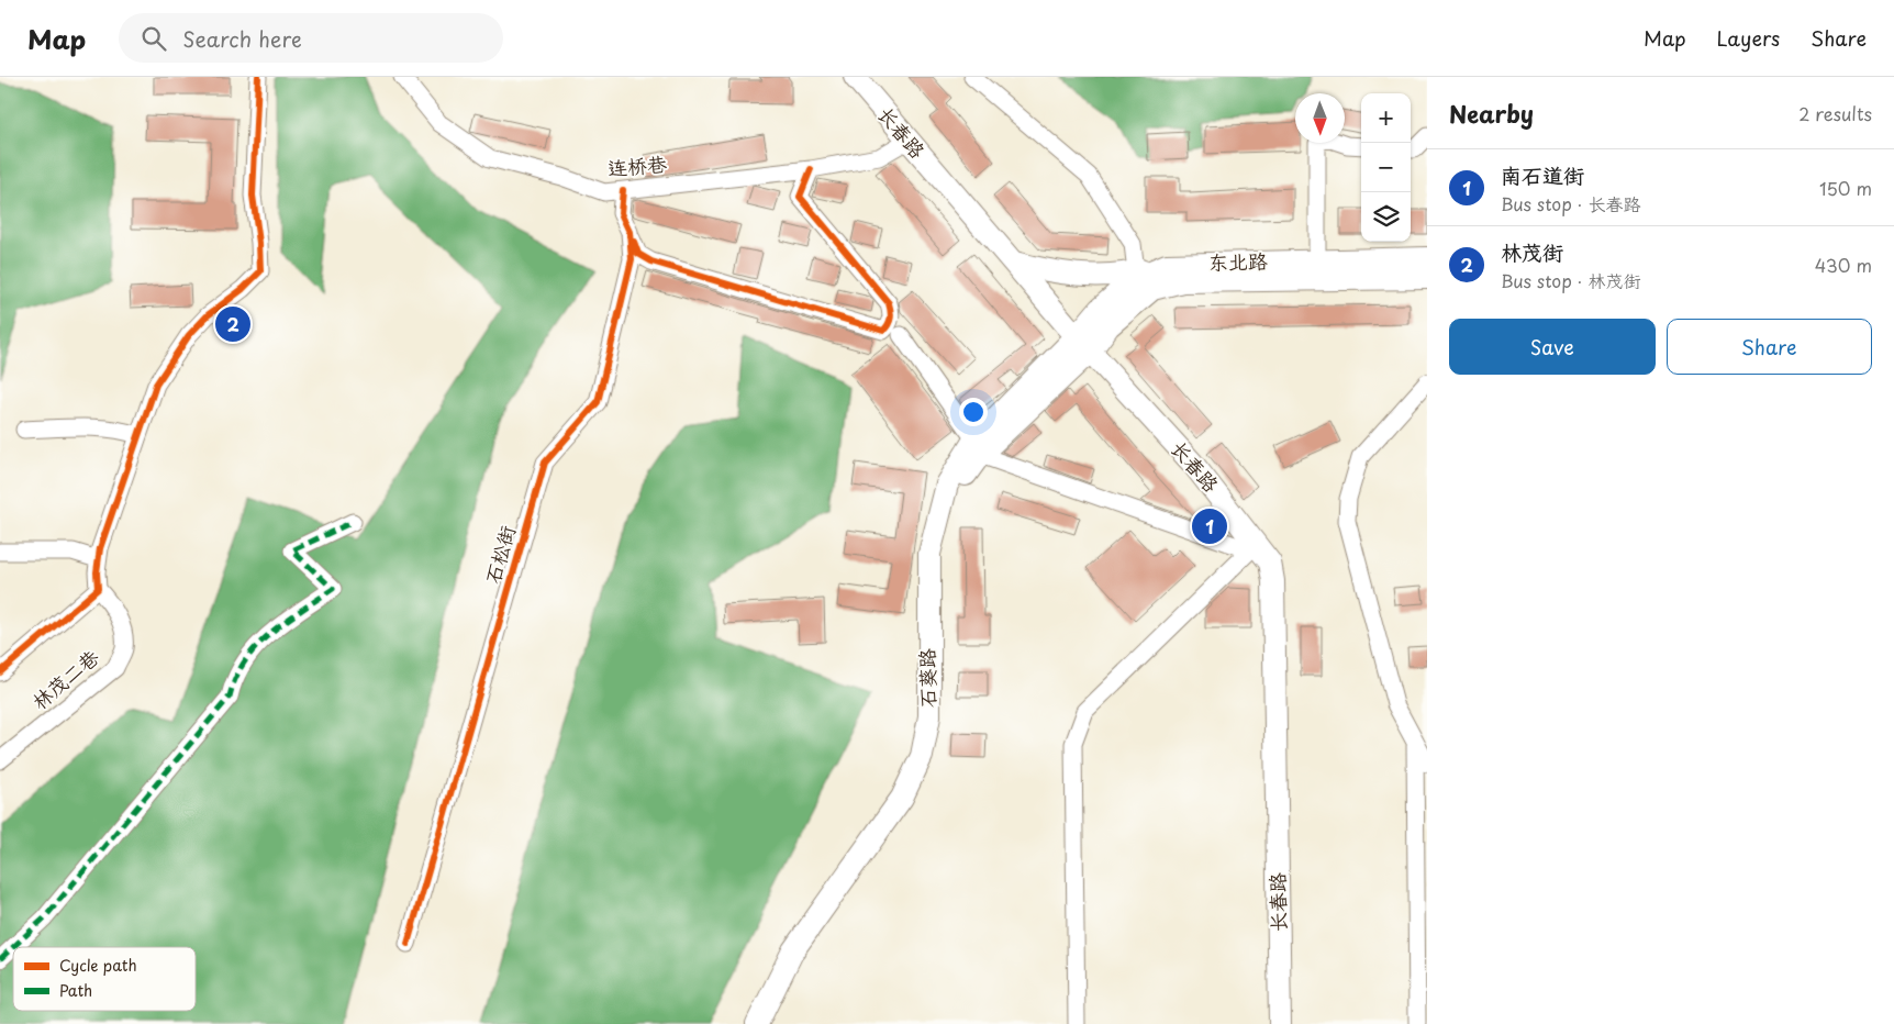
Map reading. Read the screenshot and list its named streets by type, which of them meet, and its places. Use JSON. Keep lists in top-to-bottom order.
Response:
{
  "streets": {
    "main road": ["长春路", "东北路", "石葵路"],
    "street": ["连桥巷", "石松街", "林茂二巷"]
  },
  "crossings": [
    ["长春路", "连桥巷"],
    ["长春路", "东北路"],
    ["长春路", "石葵路"],
    ["连桥巷", "石松街"],
    ["东北路", "石葵路"]
  ],
  "legend": ["Cycle path", "Path"],
  "north": "bottom",
  "page": {
    "header": "Map",
    "search": "Search here",
    "nav": ["Map", "Layers", "Share"],
    "heading": ["Nearby", "2 results"],
    "map_buttons": ["+", "−"],
    "list": [
      {
        "mark": "1",
        "name": "南石道街",
        "note": "Bus stop · 长春路",
        "value": "150 m"
      },
      {
        "mark": "2",
        "name": "林茂街",
        "note": "Bus stop · 林茂街",
        "value": "430 m"
      }
    ],
    "buttons": ["Save", "Share"],
    "pins": ["2", "1"]
  }
}
